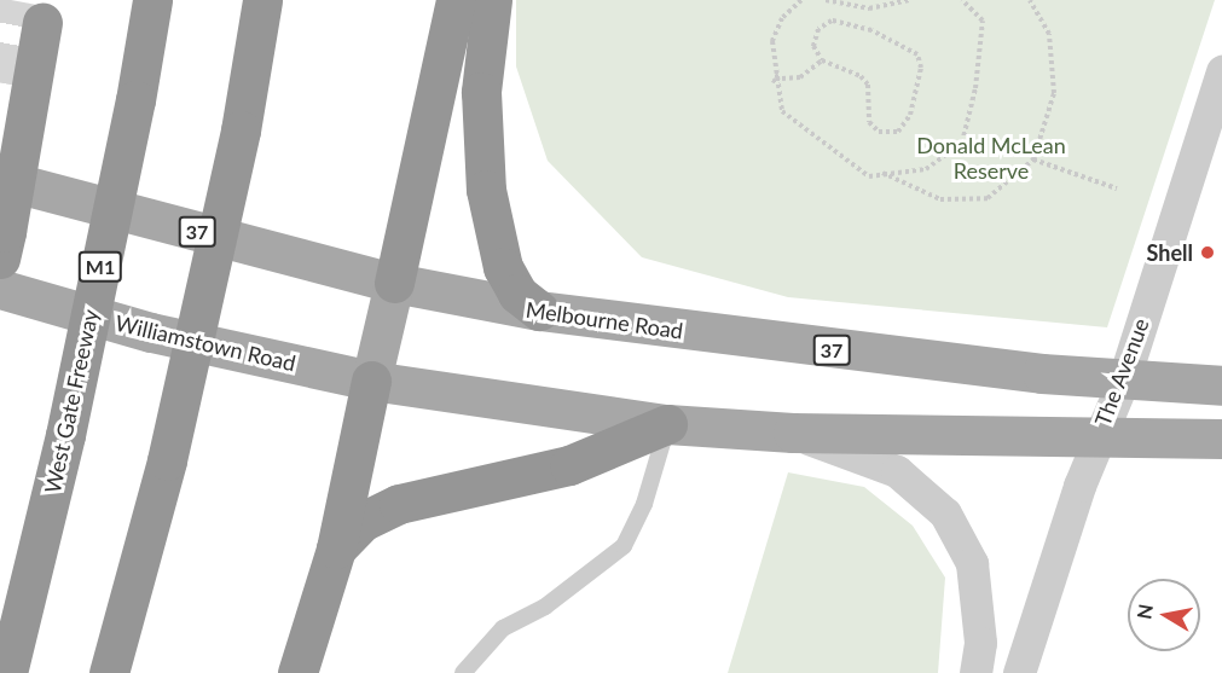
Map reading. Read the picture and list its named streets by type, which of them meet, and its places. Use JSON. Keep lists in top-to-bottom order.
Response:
{
  "streets": {
    "highway": ["M1", "West Gate Freeway"],
    "main road": ["37", "Melbourne Road", "Williamstown Road"],
    "street": ["The Avenue"]
  },
  "crossings": [
    ["Melbourne Road", "The Avenue"]
  ],
  "parks": ["Donald McLean Reserve"],
  "places": ["Shell"],
  "north": "left"
}
